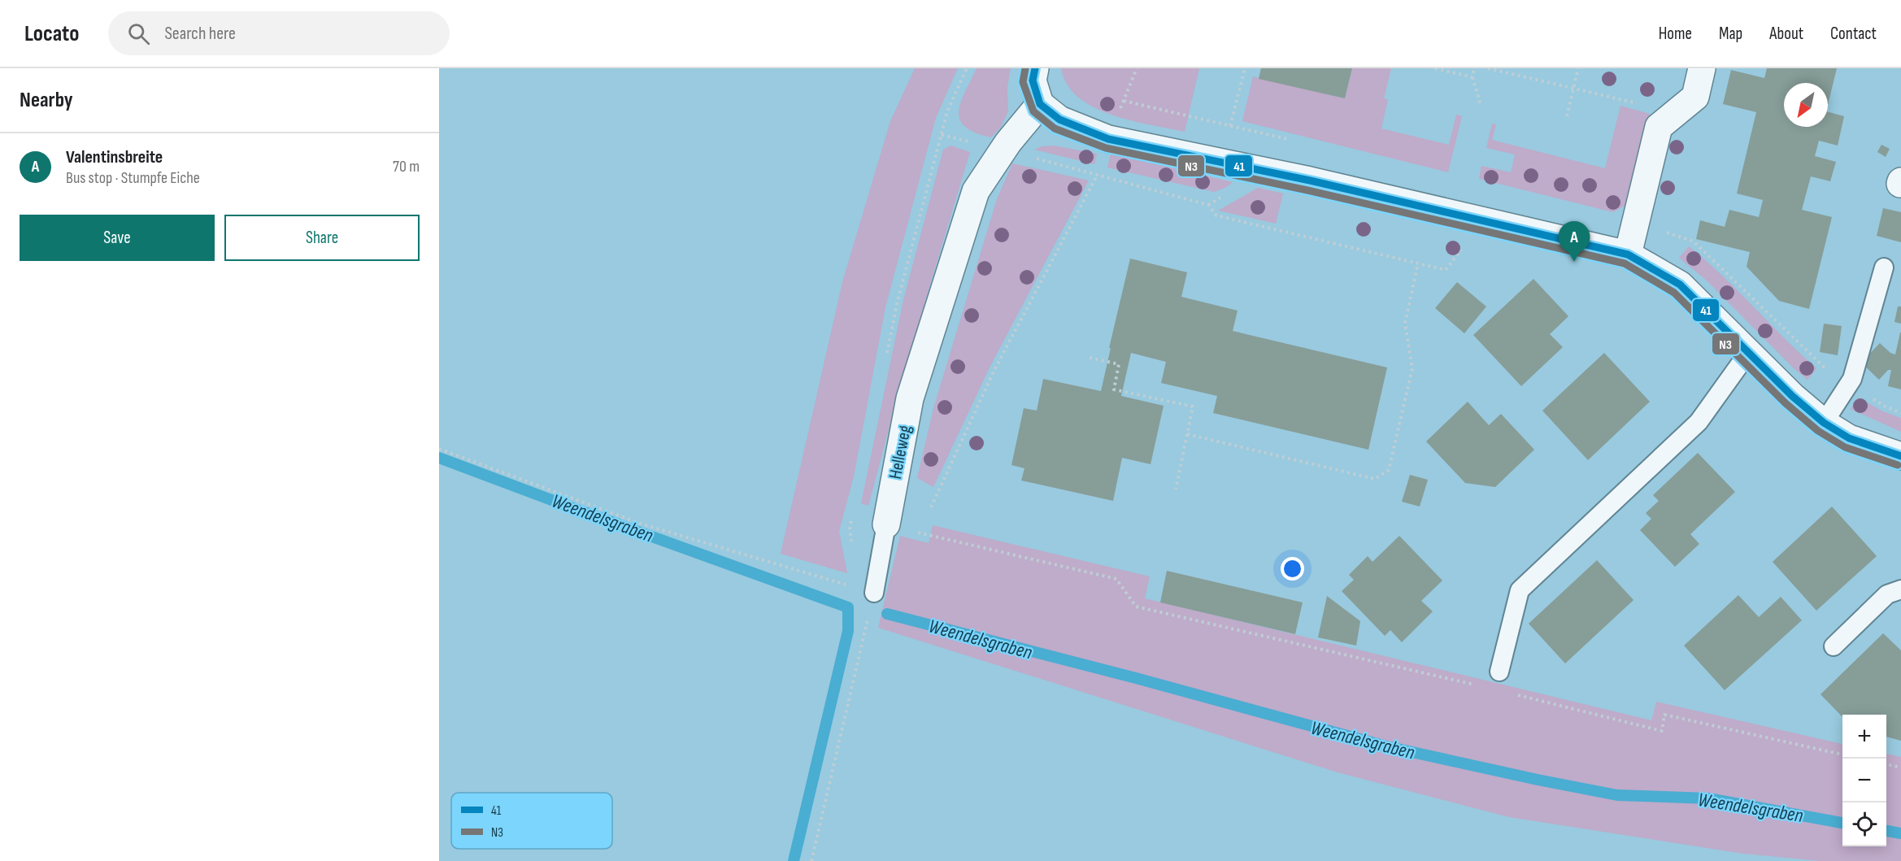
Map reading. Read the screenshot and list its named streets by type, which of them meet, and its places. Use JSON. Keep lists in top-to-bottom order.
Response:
{
  "streets": {
    "street": ["Helleweg"]
  },
  "water": ["Weendelsgraben"],
  "lines": ["transit line 41", "transit line N3"],
  "legend": ["41", "N3"],
  "north": "bottom left",
  "page": {
    "header": "Locato",
    "search": "Search here",
    "nav": [
      "Home",
      "Map",
      "About",
      "Contact"
    ],
    "heading": "Nearby",
    "list": [
      {
        "mark": "A",
        "name": "Valentinsbreite",
        "note": "Bus stop · Stumpfe Eiche",
        "value": "70 m"
      }
    ],
    "buttons": ["Save", "Share"],
    "pins": "A",
    "map_buttons": ["+", "−"]
  }
}
